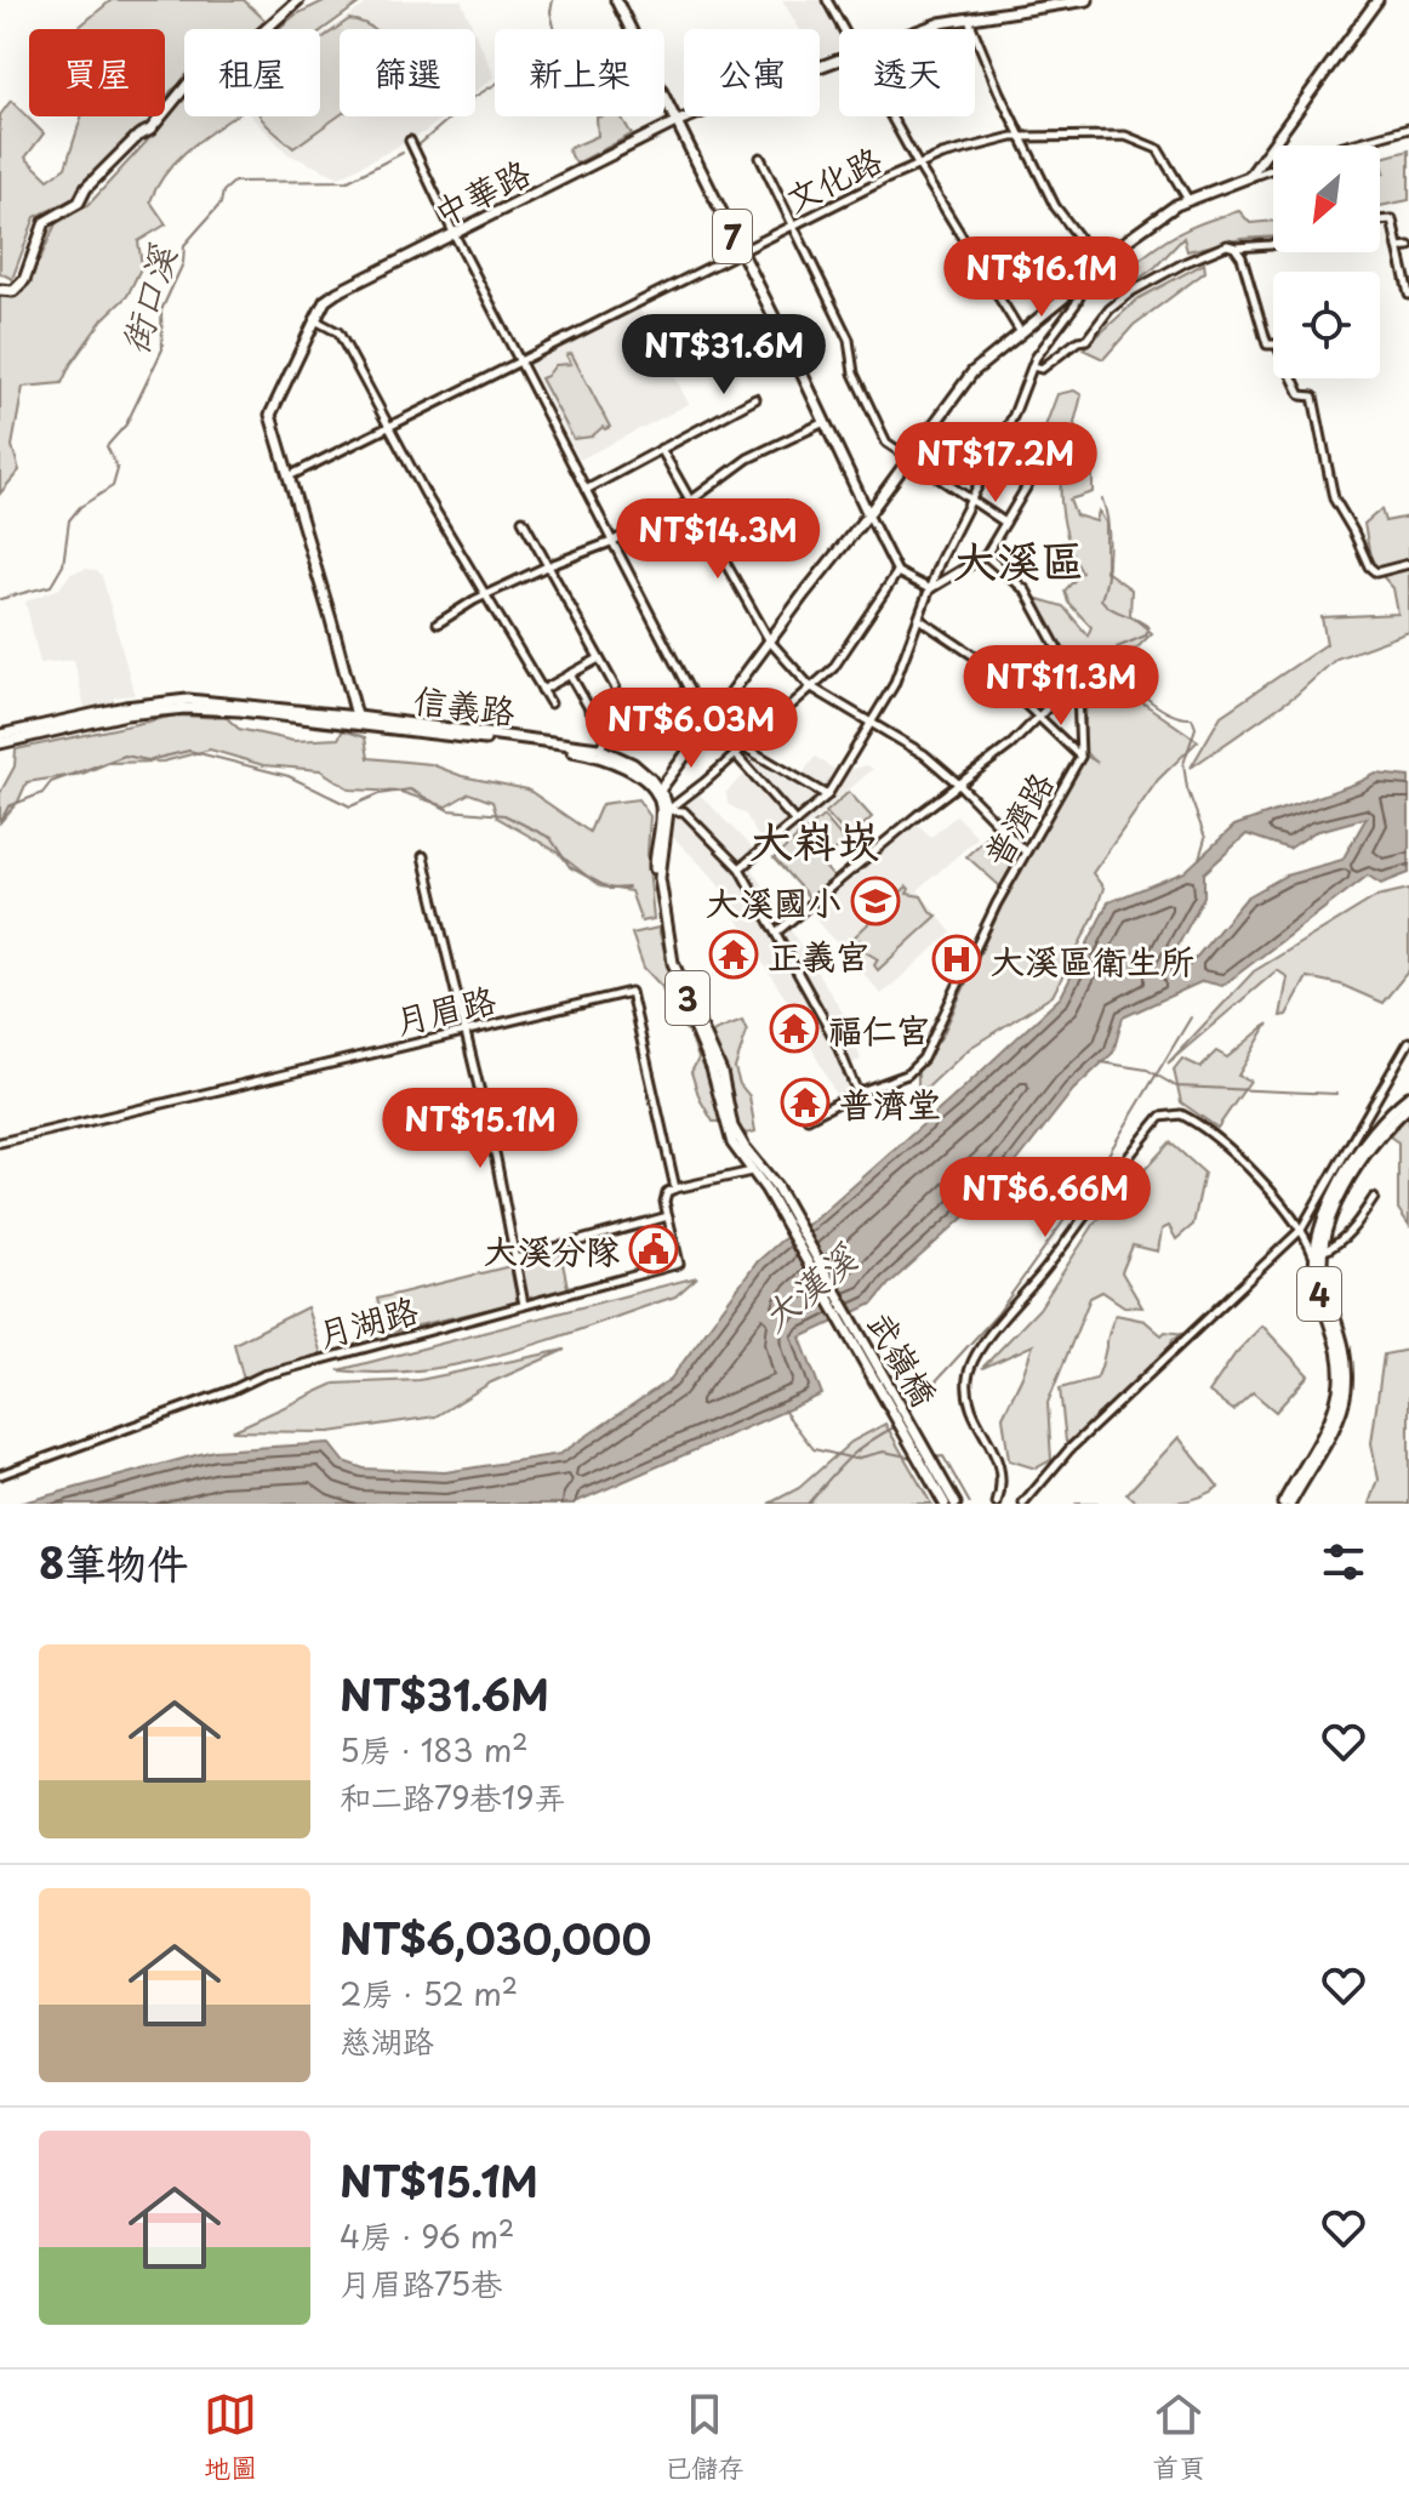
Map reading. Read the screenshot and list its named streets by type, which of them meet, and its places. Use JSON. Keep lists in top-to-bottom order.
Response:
{
  "streets": {
    "main road": [
      "中華路",
      "7",
      "信義路",
      "3",
      "4",
      "武嶺橋"
    ],
    "street": [
      "文化路",
      "普濟路",
      "月眉路",
      "月湖路"
    ]
  },
  "crossings": [
    ["文化路", "中華路"],
    ["文化路", "7"],
    ["中華路", "7"],
    ["中華路", "信義路"],
    ["信義路", "3"],
    ["3", "武嶺橋"],
    ["月眉路", "月湖路"]
  ],
  "districts": ["大溪區", "大嵙崁"],
  "water": ["街口溪", "大漢溪"],
  "places": {
    "school or university": ["大溪國小"],
    "temple": ["正義宮", "福仁宮", "普濟堂"],
    "hospital": ["大溪區衛生所"],
    "public building": ["大溪分隊"]
  },
  "north": "bottom left",
  "page": {
    "chip": [
      "買屋",
      "租屋",
      "篩選",
      "新上架",
      "公寓",
      "透天"
    ],
    "price": [
      "NT$16.1M",
      "NT$31.6M",
      "NT$17.2M",
      "NT$14.3M",
      "NT$11.3M",
      "NT$6.03M",
      "NT$15.1M",
      "NT$6.66M"
    ],
    "heading": "8筆物件",
    "list": [
      {
        "name": "NT$31.6M",
        "note": "5房 · 183 m² · 和二路79巷19弄"
      },
      {
        "name": "NT$6,030,000",
        "note": "2房 · 52 m² · 慈湖路"
      },
      {
        "name": "NT$15.1M",
        "note": "4房 · 96 m² · 月眉路75巷"
      }
    ],
    "tabs": ["地圖", "已儲存", "首頁"]
  }
}
